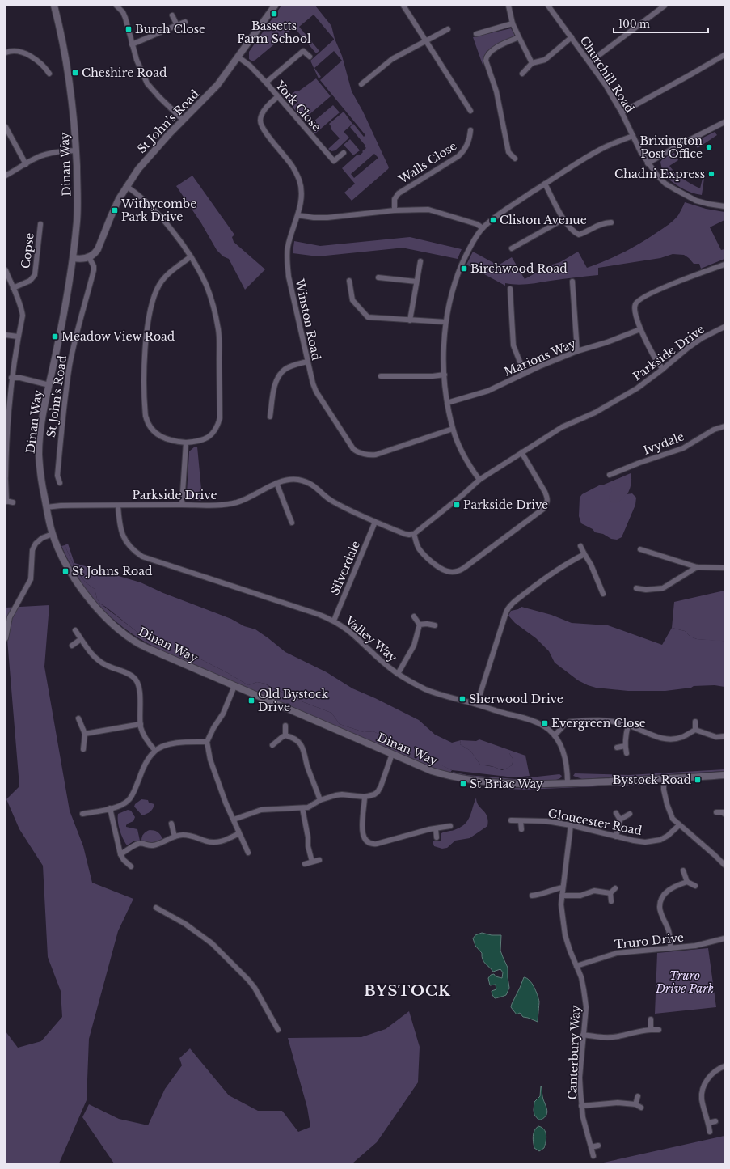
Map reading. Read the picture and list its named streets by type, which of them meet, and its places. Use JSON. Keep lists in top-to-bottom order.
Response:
{
  "streets": {
    "street": [
      "Churchill Road",
      "York Close",
      "St John's Road",
      "Walls Close",
      "Dinan Way",
      "Copse",
      "Winston Road",
      "Parkside Drive",
      "Marions Way",
      "Ivydale",
      "Silverdale",
      "Valley Way",
      "Gloucester Road",
      "Truro Drive",
      "Canterbury Way"
    ]
  },
  "crossings": [
    ["York Close", "St John's Road"],
    ["York Close", "Winston Road"],
    ["Dinan Way", "Parkside Drive"],
    ["Dinan Way", "Valley Way"],
    ["Parkside Drive", "Silverdale"],
    ["Parkside Drive", "Valley Way"],
    ["Silverdale", "Valley Way"],
    ["Gloucester Road", "Canterbury Way"],
    ["Truro Drive", "Canterbury Way"]
  ],
  "districts": ["BYSTOCK"],
  "parks": ["Truro Drive Park"],
  "places": {
    "transit": [
      "Bassetts Farm School",
      "Burch Close",
      "Cheshire Road",
      "Withycombe Park Drive",
      "Cliston Avenue",
      "Birchwood Road",
      "Meadow View Road",
      "Parkside Drive",
      "St Johns Road",
      "Sherwood Drive",
      "Old Bystock Drive",
      "Evergreen Close",
      "Bystock Road",
      "St Briac Way"
    ],
    "other": ["Brixington Post Office", "Chadni Express"]
  },
  "scale_bar": "100 m"
}
